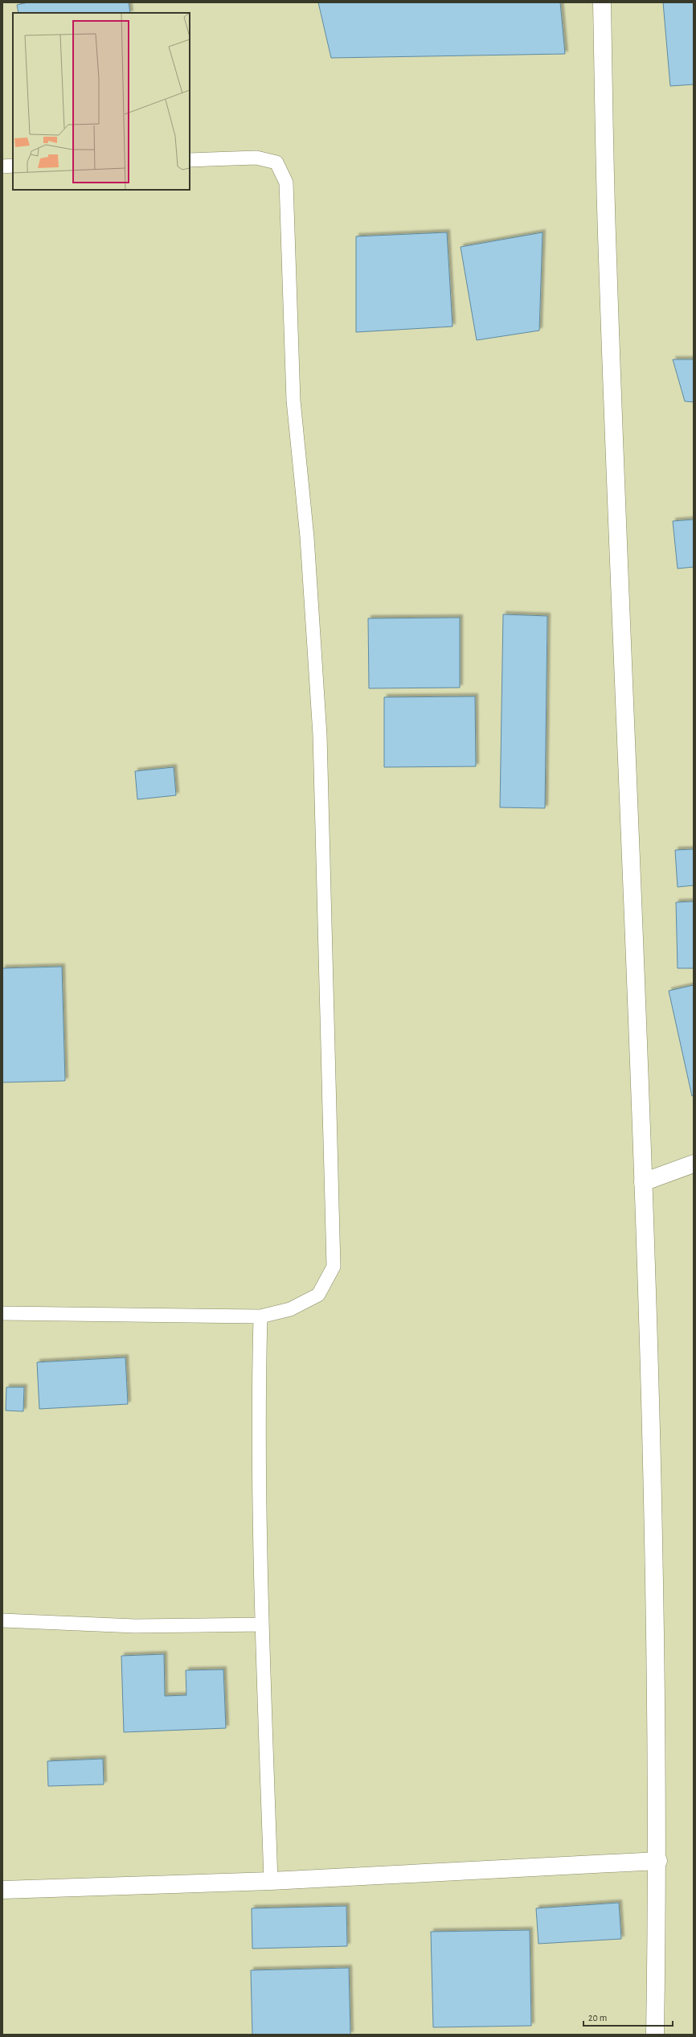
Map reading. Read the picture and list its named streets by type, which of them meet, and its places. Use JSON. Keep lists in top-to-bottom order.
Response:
{
  "scale_bar": "20 m"
}
